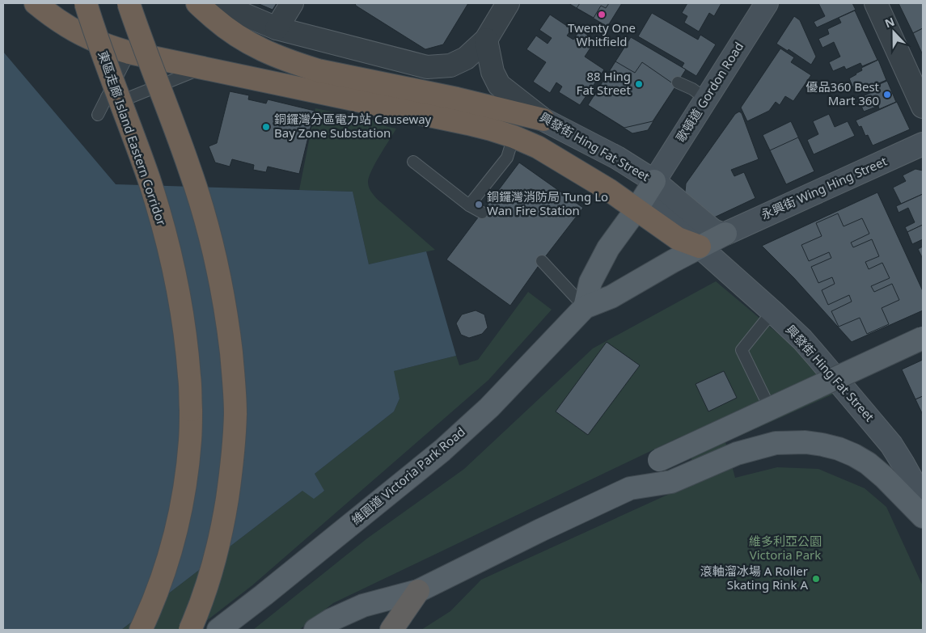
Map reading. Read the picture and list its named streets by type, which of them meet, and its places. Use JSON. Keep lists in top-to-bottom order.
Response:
{
  "streets": {
    "highway": ["東區走廊 Island Eastern Corridor"],
    "main road": [
      "歌頓道 Gordon Road",
      "興發街 Hing Fat Street",
      "永興街 Wing Hing Street",
      "維園道 Victoria Park Road"
    ]
  },
  "crossings": [
    ["歌頓道 Gordon Road", "興發街 Hing Fat Street"],
    ["興發街 Hing Fat Street", "永興街 Wing Hing Street"]
  ],
  "parks": ["維多利亞公園 Victoria Park"],
  "places": [
    "Twenty One Whitfield",
    "88 Hing Fat Street",
    "優品360 Best Mart 360",
    "銅鑼灣分區電力站 Causeway Bay Zone Substation",
    "銅鑼灣消防局 Tung Lo Wan Fire Station",
    "滾軸溜冰場 A Roller Skating Rink A"
  ],
  "north": "top"
}
